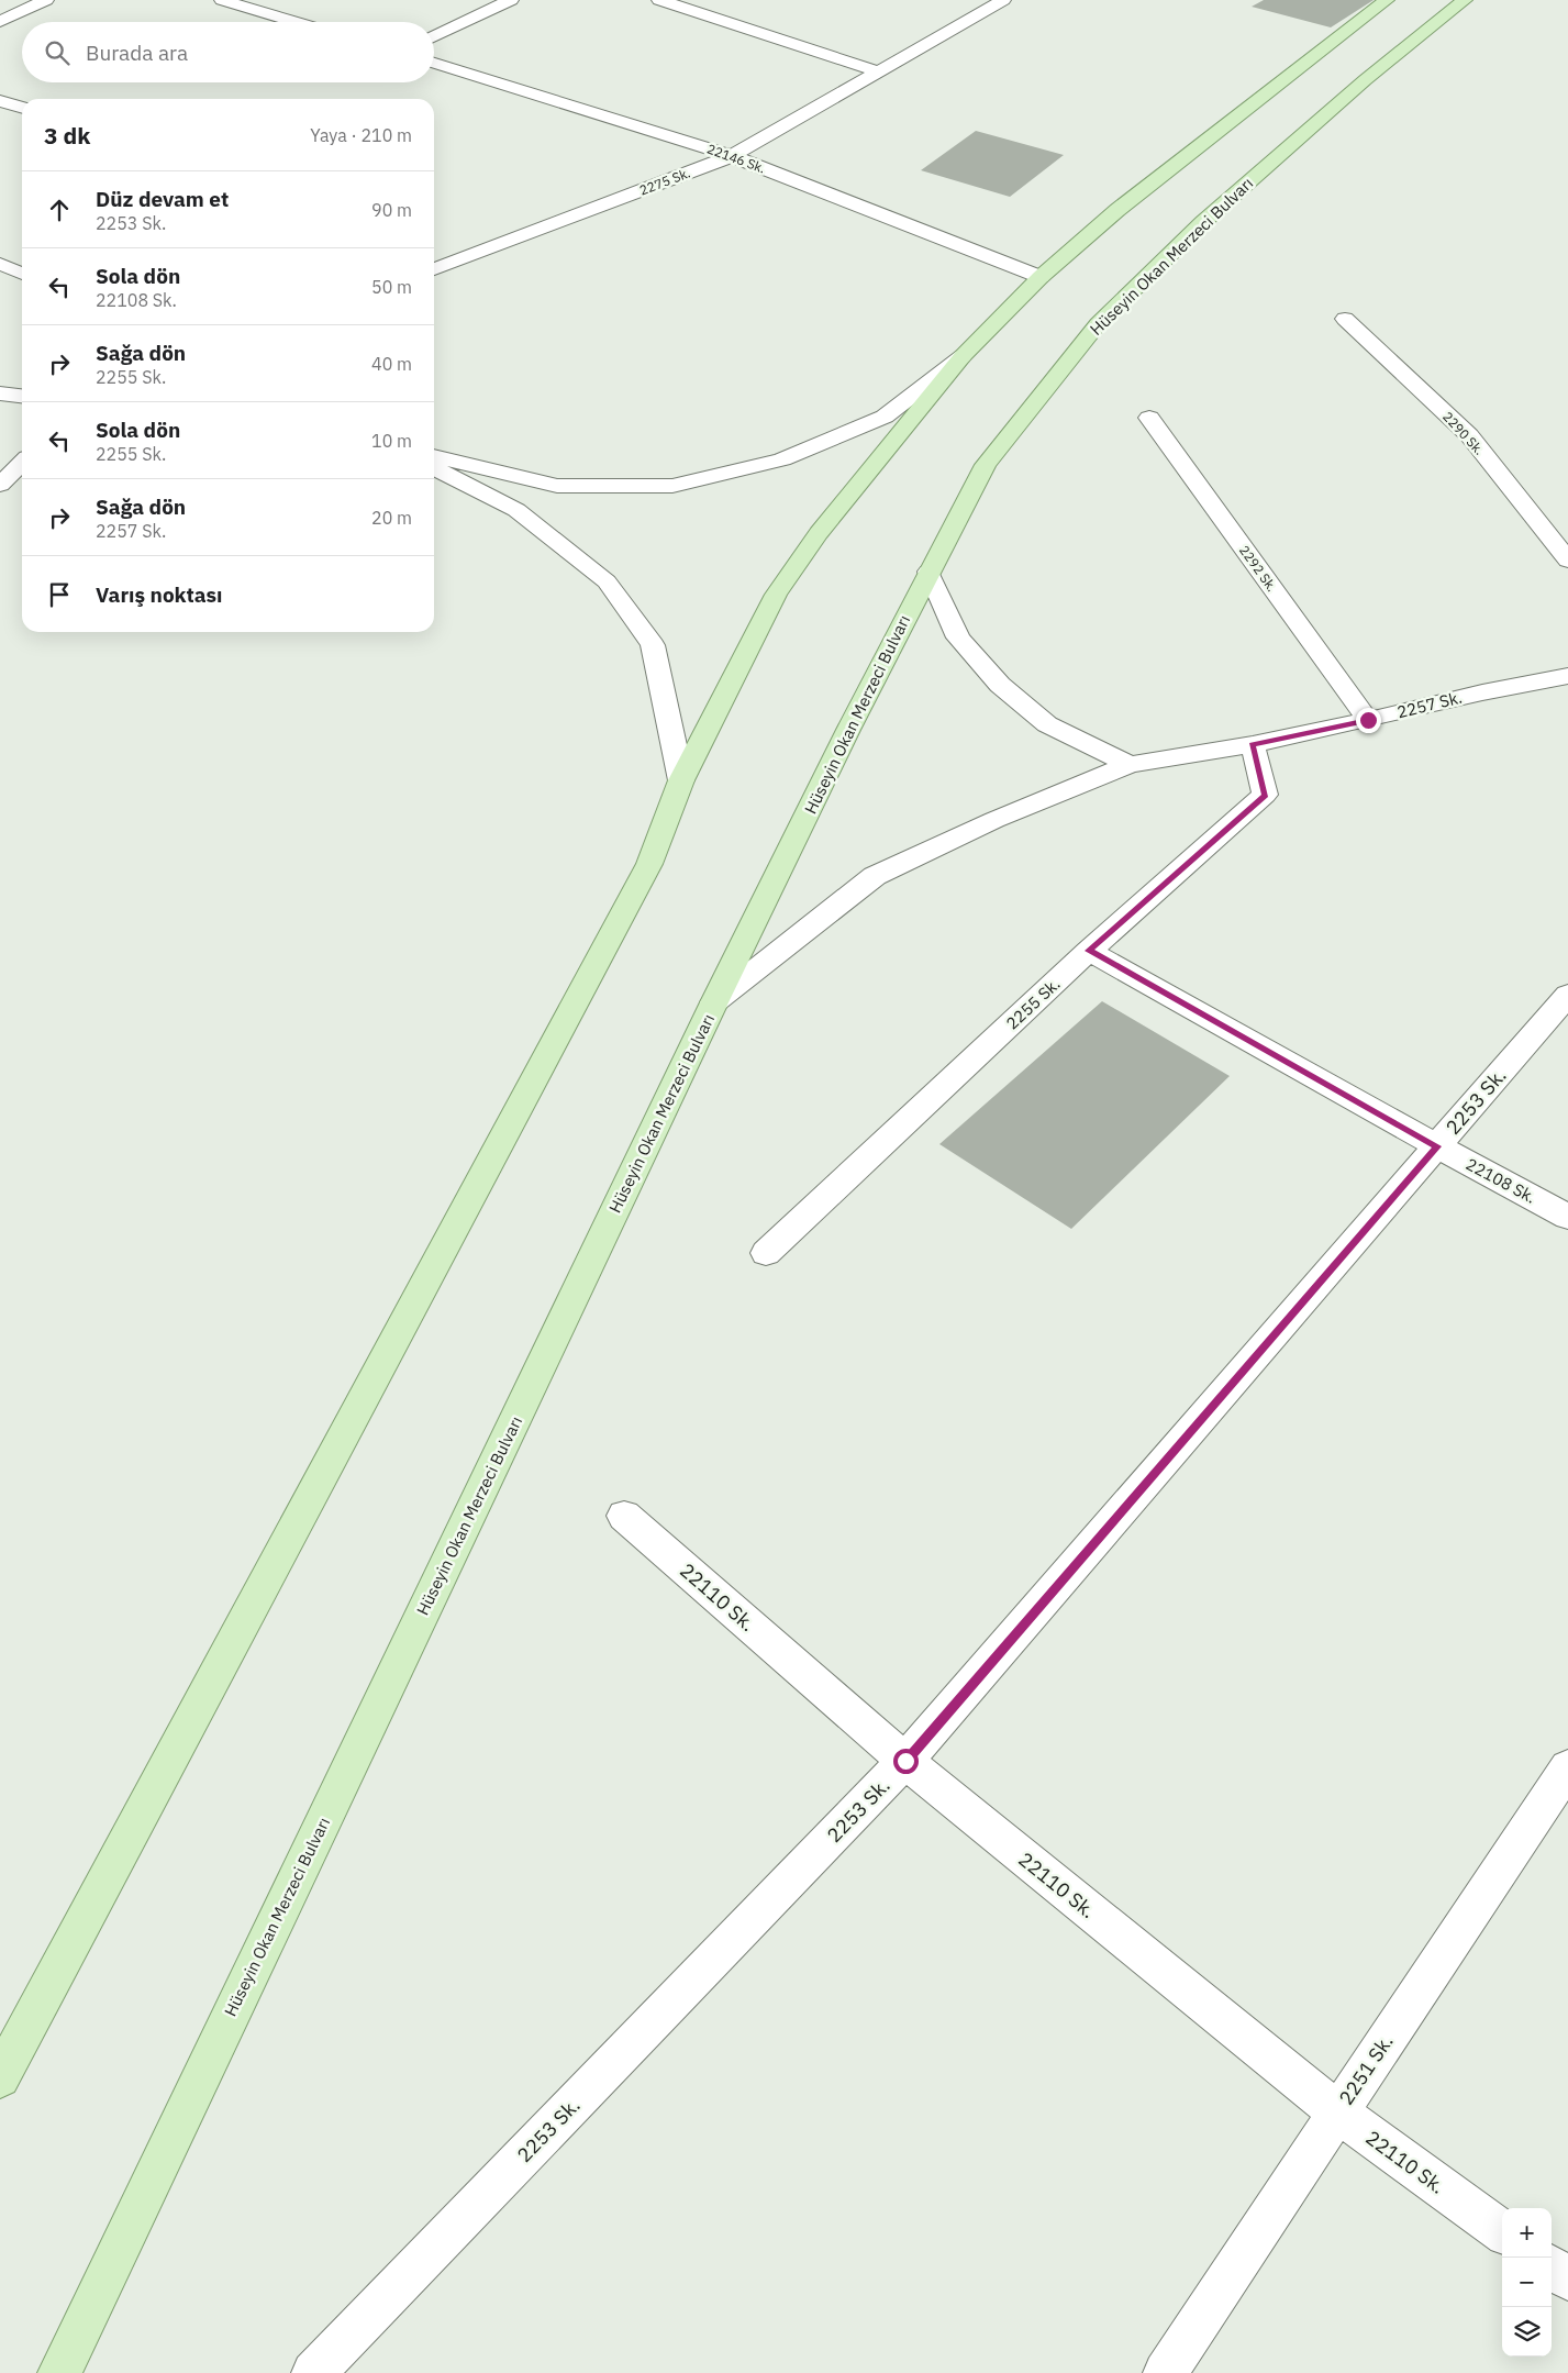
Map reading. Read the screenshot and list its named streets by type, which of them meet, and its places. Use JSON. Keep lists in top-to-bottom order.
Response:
{
  "streets": {
    "main road": ["Hüseyin Okan Merzeci Bulvarı"],
    "street": [
      "22146 Sk.",
      "2275 Sk.",
      "2290 Sk.",
      "2292 Sk.",
      "2257 Sk.",
      "2255 Sk.",
      "2253 Sk.",
      "22108 Sk.",
      "22110 Sk.",
      "2251 Sk."
    ]
  },
  "crossings": [
    ["22146 Sk.", "2275 Sk."],
    ["Hüseyin Okan Merzeci Bulvarı", "2257 Sk."],
    ["2292 Sk.", "2257 Sk."],
    ["2257 Sk.", "2255 Sk."],
    ["2255 Sk.", "22108 Sk."],
    ["2253 Sk.", "22108 Sk."],
    ["2253 Sk.", "22110 Sk."],
    ["22110 Sk.", "2251 Sk."]
  ],
  "page": {
    "search": "Burada ara",
    "heading": ["3 dk", "Yaya · 210 m"],
    "list": [
      ["Düz devam et", "2253 Sk.", "90 m"],
      ["Sola dön", "22108 Sk.", "50 m"],
      ["Sağa dön", "2255 Sk.", "40 m"],
      ["Sola dön", "2255 Sk.", "10 m"],
      ["Sağa dön", "2257 Sk.", "20 m"],
      "Varış noktası"
    ],
    "map_buttons": ["+", "−"]
  }
}
